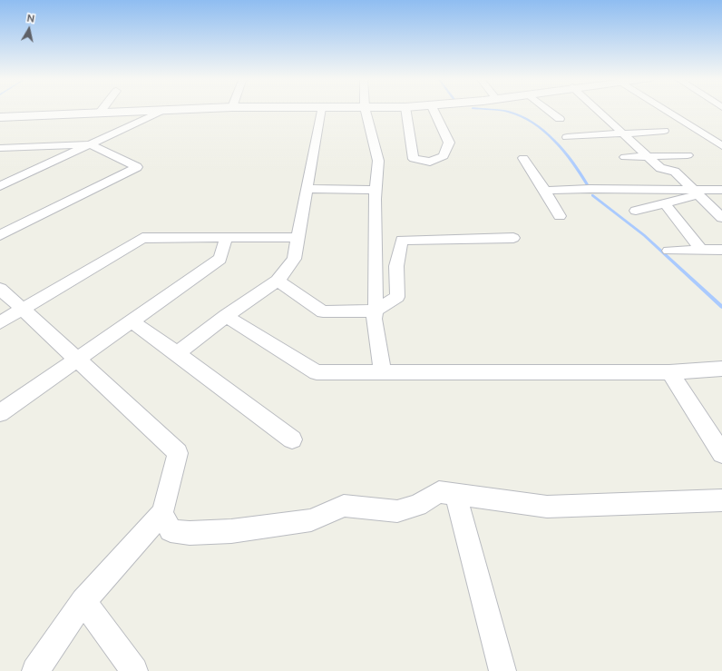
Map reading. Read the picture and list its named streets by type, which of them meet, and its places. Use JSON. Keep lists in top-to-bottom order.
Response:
{
  "north": "top"
}
